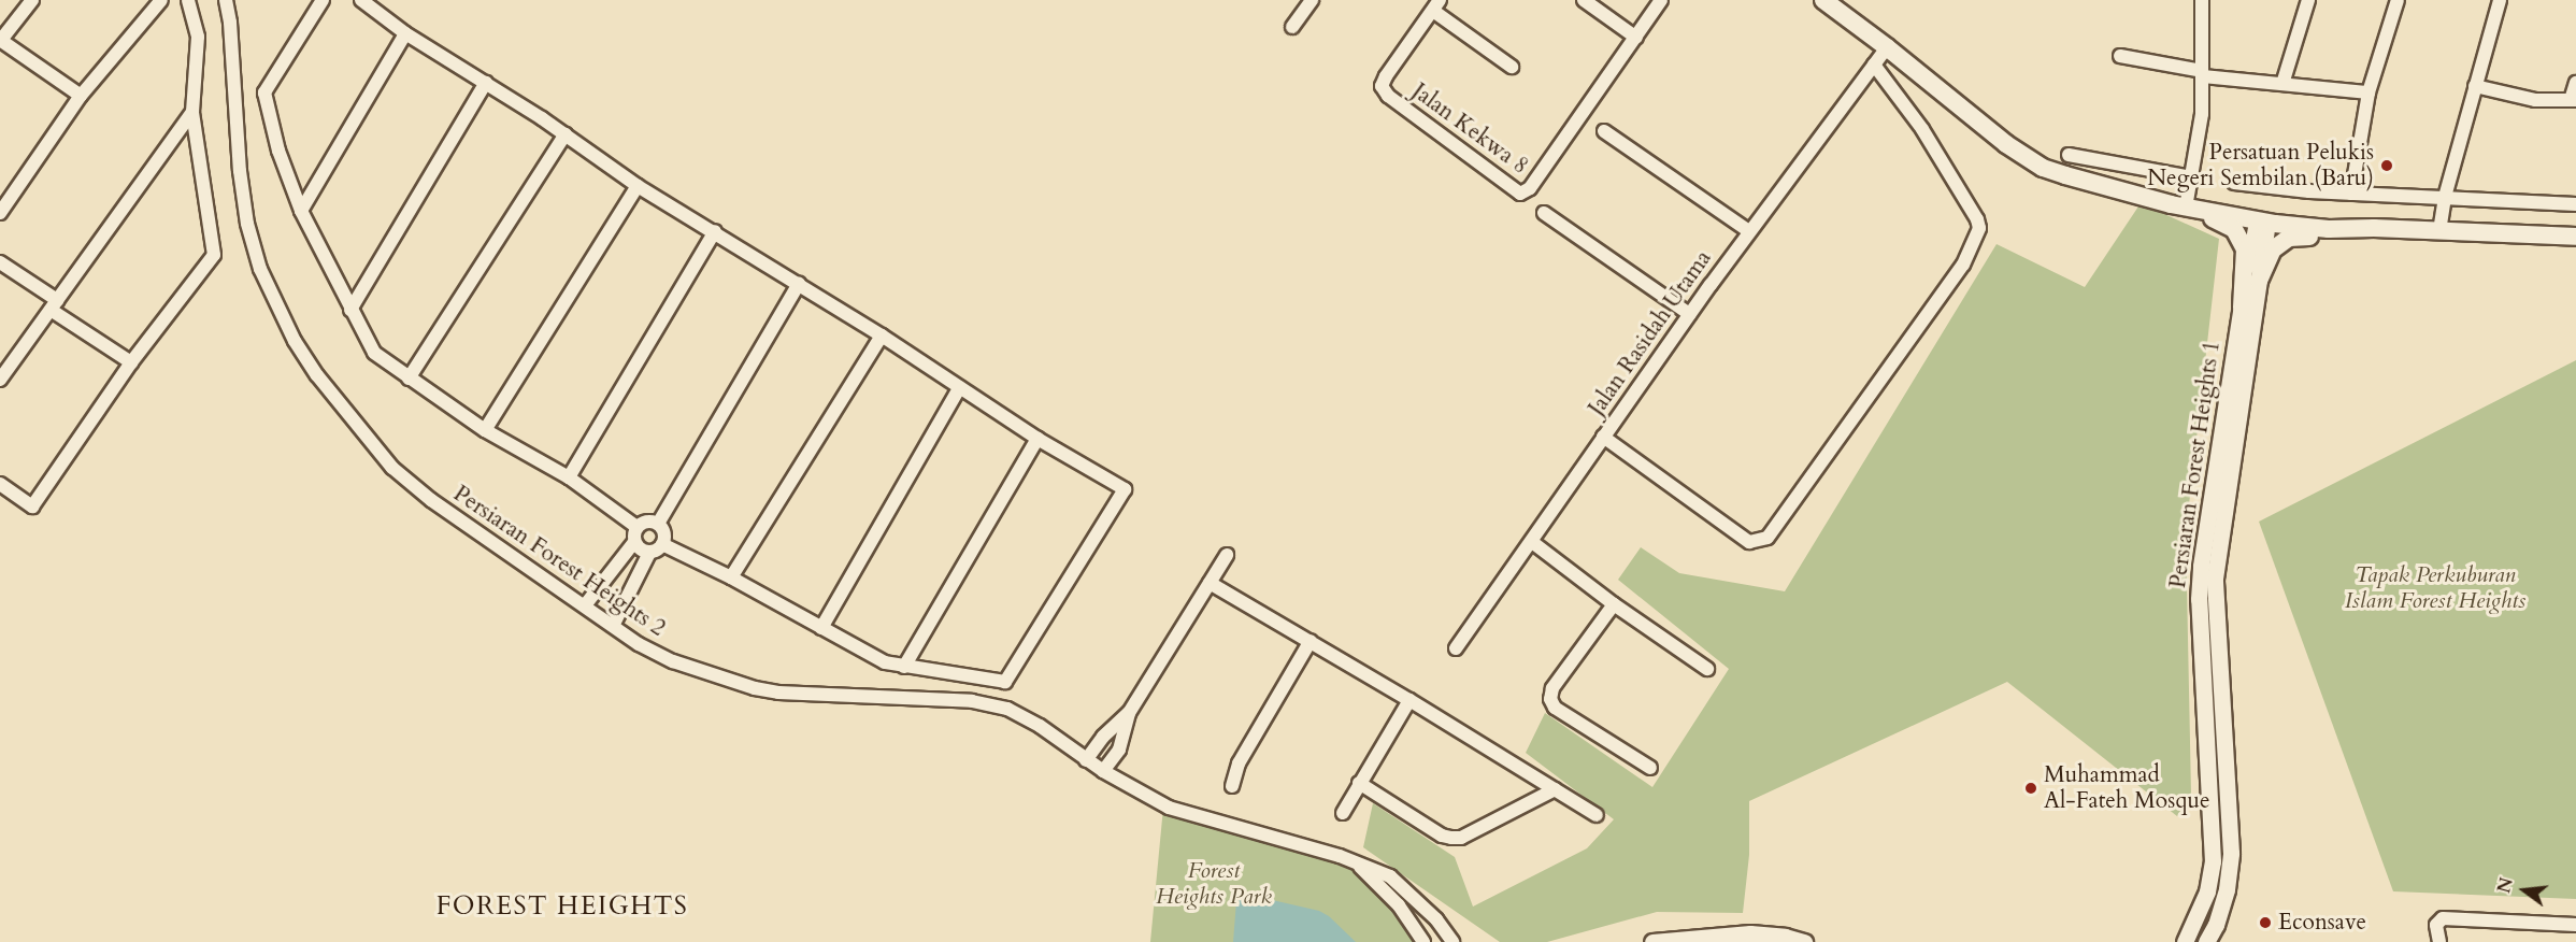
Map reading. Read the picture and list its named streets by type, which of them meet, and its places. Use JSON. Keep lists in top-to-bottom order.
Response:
{
  "streets": {
    "street": [
      "Jalan Kekwa 8",
      "Jalan Rasidah Utama",
      "Persiaran Forest Heights 1",
      "Persiaran Forest Heights 2"
    ]
  },
  "districts": ["FOREST HEIGHTS"],
  "parks": ["Tapak Perkuburan Islam Forest Heights", "Forest Heights Park"],
  "places": ["Persatuan Pelukis Negeri Sembilan (Baru)", "Muhammad Al-Fateh Mosque", "Econsave"],
  "north": "left"
}
